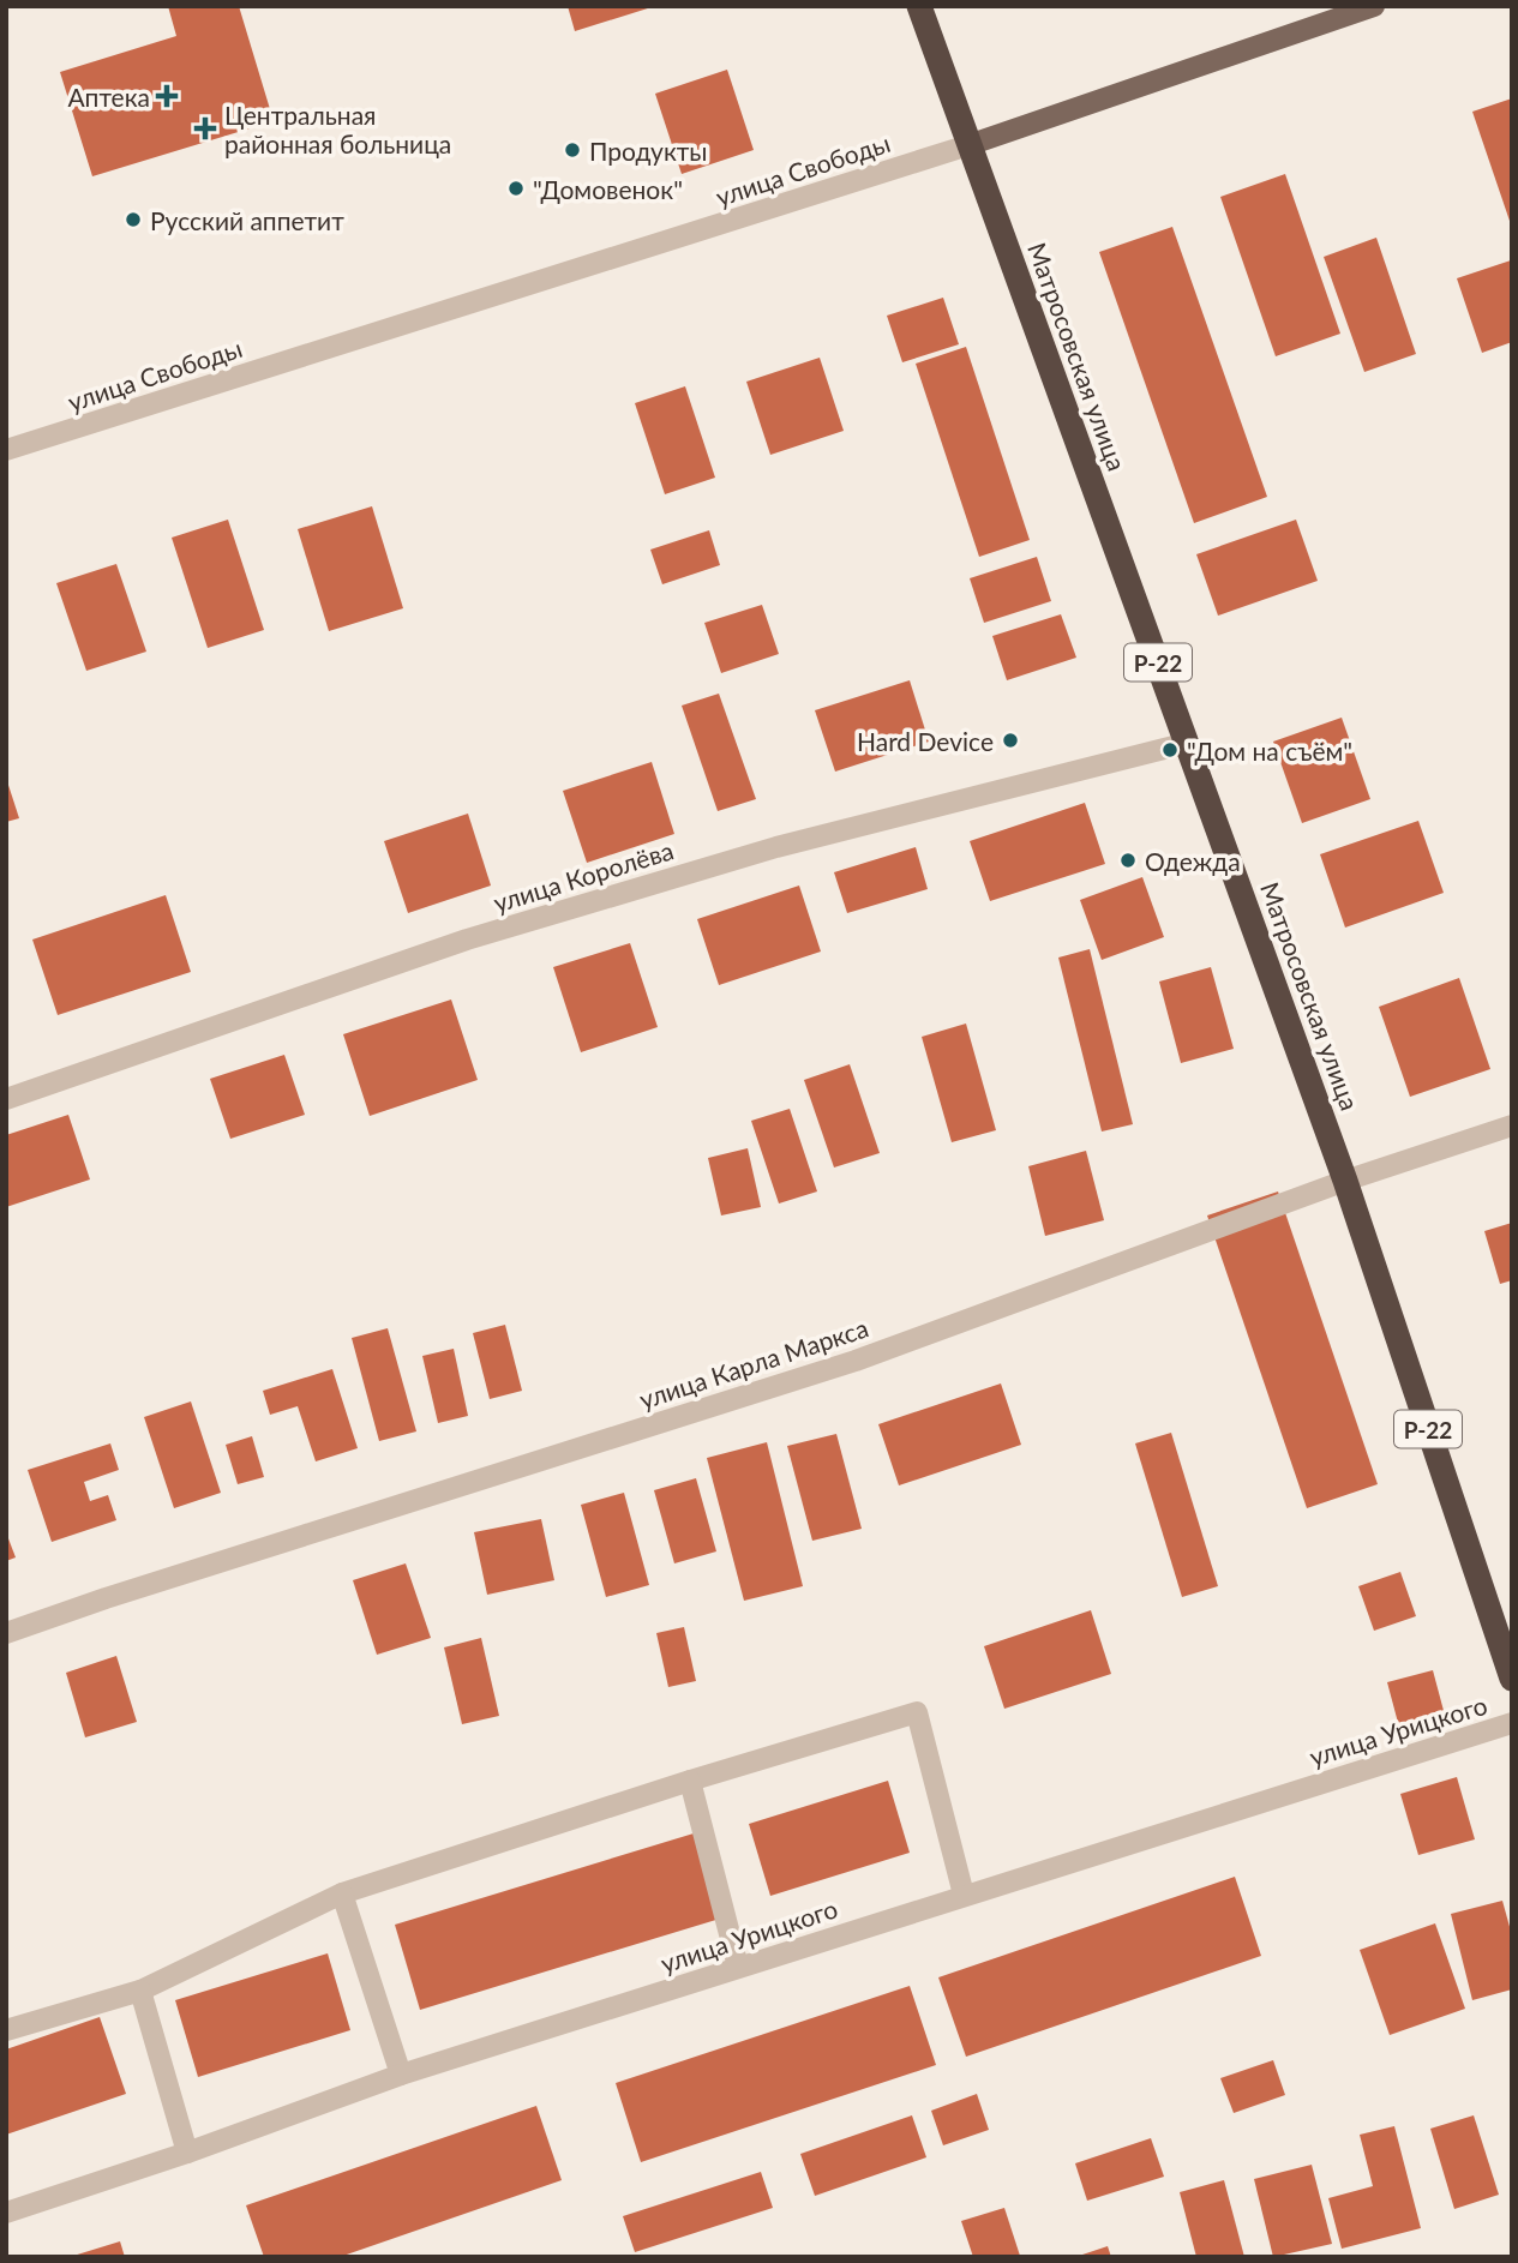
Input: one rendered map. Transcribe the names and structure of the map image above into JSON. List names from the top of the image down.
{
  "streets": {
    "highway": ["Матросовская улица", "Р-22"],
    "main road": ["улица Свободы"],
    "street": ["улица Королёва", "улица Карла Маркса", "улица Урицкого"]
  },
  "crossings": [
    ["улица Свободы", "Матросовская улица"],
    ["Матросовская улица", "улица Королёва"],
    ["Матросовская улица", "улица Карла Маркса"]
  ],
  "places": {
    "health": ["Аптека", "Центральная районная больница"],
    "other": [
      "Продукты",
      "\"Домовенок\"",
      "Русский аппетит",
      "Hard Device",
      "\"Дом на съём\"",
      "Одежда"
    ]
  }
}
